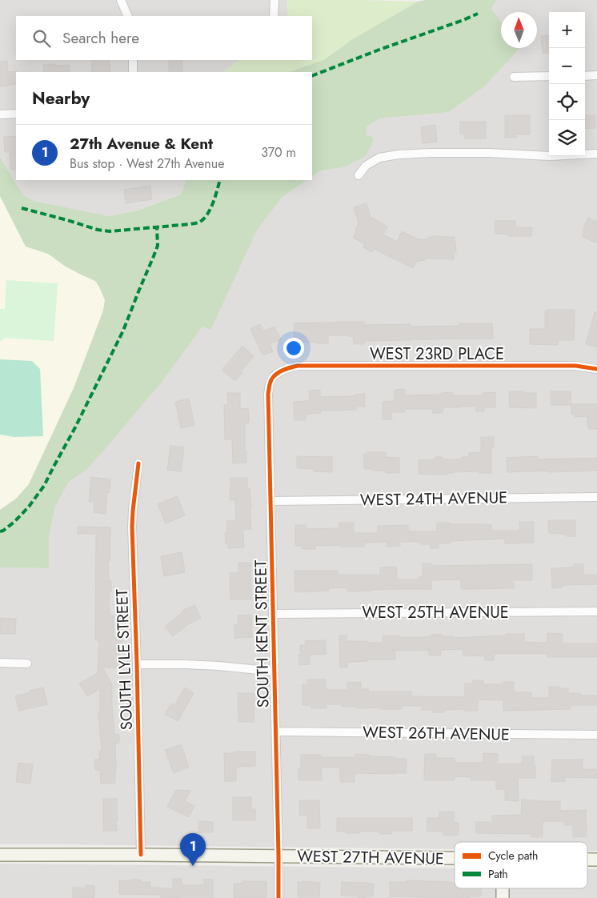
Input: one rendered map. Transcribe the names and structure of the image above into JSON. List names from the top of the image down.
{
  "streets": {
    "main road": ["WEST 27TH AVENUE"],
    "street": [
      "WEST 23RD PLACE",
      "WEST 24TH AVENUE",
      "WEST 25TH AVENUE",
      "SOUTH KENT STREET",
      "SOUTH LYLE STREET",
      "WEST 26TH AVENUE"
    ]
  },
  "crossings": [
    ["WEST 23RD PLACE", "SOUTH KENT STREET"],
    ["WEST 24TH AVENUE", "SOUTH KENT STREET"],
    ["WEST 25TH AVENUE", "SOUTH KENT STREET"],
    ["SOUTH KENT STREET", "WEST 26TH AVENUE"],
    ["SOUTH KENT STREET", "WEST 27TH AVENUE"],
    ["SOUTH LYLE STREET", "WEST 27TH AVENUE"]
  ],
  "legend": ["Cycle path", "Path"],
  "north": "top",
  "page": {
    "map_buttons": ["+", "−"],
    "search": "Search here",
    "heading": "Nearby",
    "list": [
      {
        "mark": "1",
        "name": "27th Avenue & Kent",
        "note": "Bus stop · West 27th Avenue",
        "value": "370 m"
      }
    ],
    "pins": "1"
  }
}
